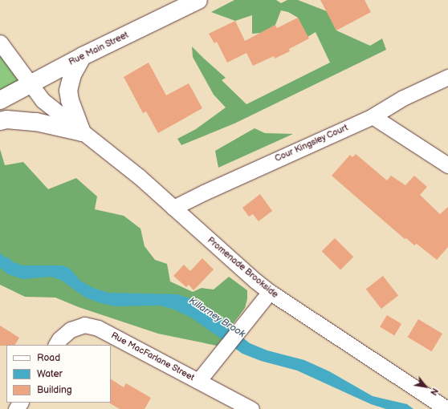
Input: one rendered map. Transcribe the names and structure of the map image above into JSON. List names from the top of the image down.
{
  "streets": {
    "main road": ["Rue Main Street"],
    "street": ["Cour Kingsley Court", "Promenade Brookside", "Rue MacFarlane Street"]
  },
  "crossings": [
    ["Rue Main Street", "Promenade Brookside"],
    ["Cour Kingsley Court", "Promenade Brookside"]
  ],
  "water": ["Killarney Brook"],
  "legend": ["Road", "Water", "Building"],
  "north": "bottom right"
}
